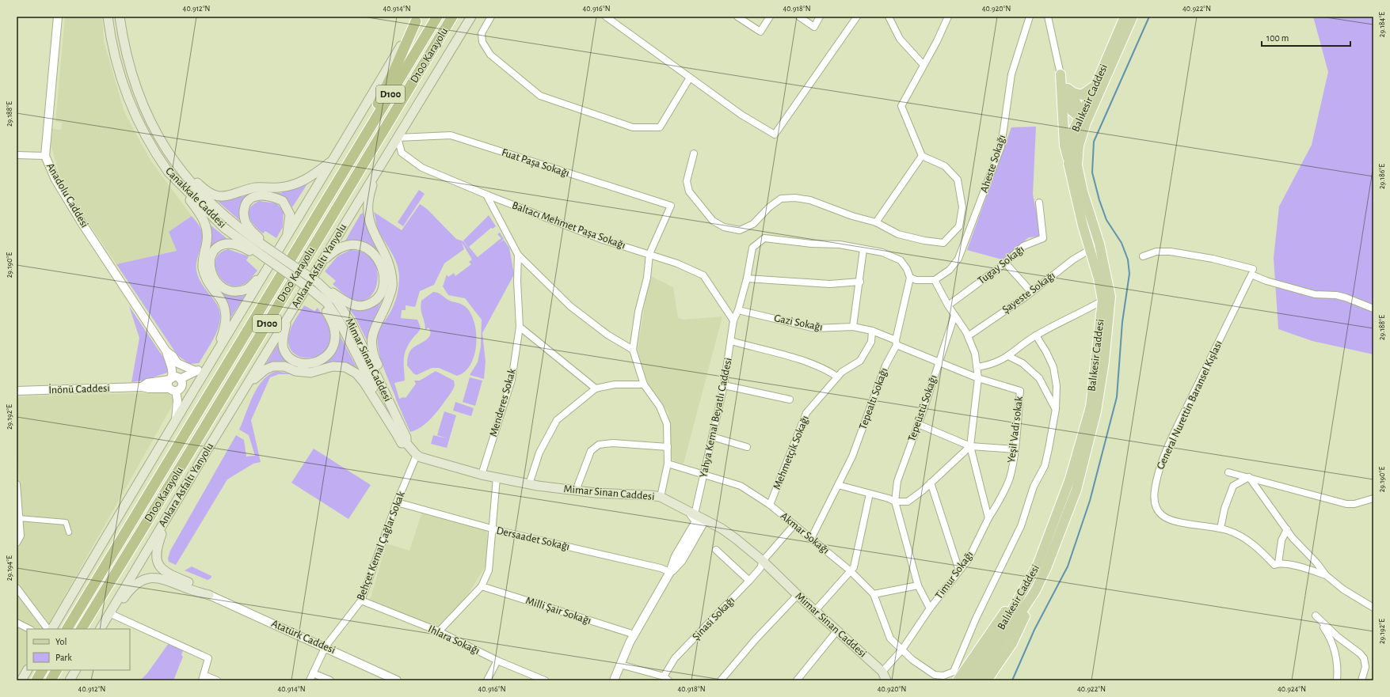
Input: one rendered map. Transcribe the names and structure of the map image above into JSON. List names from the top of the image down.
{
  "streets": {
    "highway": ["D100 Karayolu", "D100"],
    "main road": [
      "Balıkesir Caddesi",
      "Canakkale Caddesi",
      "Ankara Asfaltı Yanyolu",
      "Mimar Sinan Caddesi"
    ],
    "street": [
      "Fuat Paşa Sokağı",
      "Aheste Sokağı",
      "Anadolu Caddesi",
      "Baltacı Mehmet Paşa Sokağı",
      "Tugay Sokağı",
      "Şayeste Sokağı",
      "Gazi Sokağı",
      "İnönü Caddesi",
      "Tepealtı Sokağı",
      "Menderes Sokak",
      "General Nurettin Baransel Kışlası",
      "Tepeüstü Sokağı",
      "Yahya Kemal Beyatlı Caddesi",
      "Yeşil Vadi sokak",
      "Mehmetçik Sokağı",
      "Akmar Sokağı",
      "Dersaadet Sokağı",
      "Behçet Kemal Çağlar Sokak",
      "Timur Sokağı",
      "Milli Şair Sokağı",
      "Şinasi Sokağı",
      "Atatürk Caddesi",
      "Ihlara Sokağı"
    ]
  },
  "crossings": [
    ["Balıkesir Caddesi", "Şayeste Sokağı"],
    ["Fuat Paşa Sokağı", "Baltacı Mehmet Paşa Sokağı"],
    ["Fuat Paşa Sokağı", "Ankara Asfaltı Yanyolu"],
    ["Anadolu Caddesi", "İnönü Caddesi"],
    ["Baltacı Mehmet Paşa Sokağı", "Ankara Asfaltı Yanyolu"],
    ["Baltacı Mehmet Paşa Sokağı", "Yahya Kemal Beyatlı Caddesi"],
    ["Gazi Sokağı", "Tepealtı Sokağı"],
    ["Gazi Sokağı", "Yahya Kemal Beyatlı Caddesi"],
    ["Gazi Sokağı", "Yeşil Vadi sokak"],
    ["Gazi Sokağı", "Mehmetçik Sokağı"],
    ["Mimar Sinan Caddesi", "Menderes Sokak"],
    ["Mimar Sinan Caddesi", "Yahya Kemal Beyatlı Caddesi"],
    ["Mimar Sinan Caddesi", "Behçet Kemal Çağlar Sokak"],
    ["Mimar Sinan Caddesi", "Timur Sokağı"],
    ["Mimar Sinan Caddesi", "Şinasi Sokağı"],
    ["Tepealtı Sokağı", "Yahya Kemal Beyatlı Caddesi"],
    ["Tepealtı Sokağı", "Yeşil Vadi sokak"],
    ["Tepealtı Sokağı", "Akmar Sokağı"],
    ["Tepeüstü Sokağı", "Yeşil Vadi sokak"],
    ["Yahya Kemal Beyatlı Caddesi", "Akmar Sokağı"],
    ["Yeşil Vadi sokak", "Timur Sokağı"],
    ["Mehmetçik Sokağı", "Akmar Sokağı"],
    ["Akmar Sokağı", "Timur Sokağı"],
    ["Akmar Sokağı", "Şinasi Sokağı"],
    ["Dersaadet Sokağı", "Behçet Kemal Çağlar Sokak"],
    ["Behçet Kemal Çağlar Sokak", "Atatürk Caddesi"],
    ["Behçet Kemal Çağlar Sokak", "Ihlara Sokağı"]
  ],
  "legend": ["Yol", "Park"],
  "scale_bar": "100 m",
  "coordinates": [
    "40.912°N",
    "40.914°N",
    "40.916°N",
    "40.918°N",
    "40.920°N",
    "40.922°N",
    "29.184°E",
    "29.188°E",
    "29.186°E",
    "29.190°E",
    "29.192°E",
    "29.194°E",
    "40.924°N"
  ]
}
